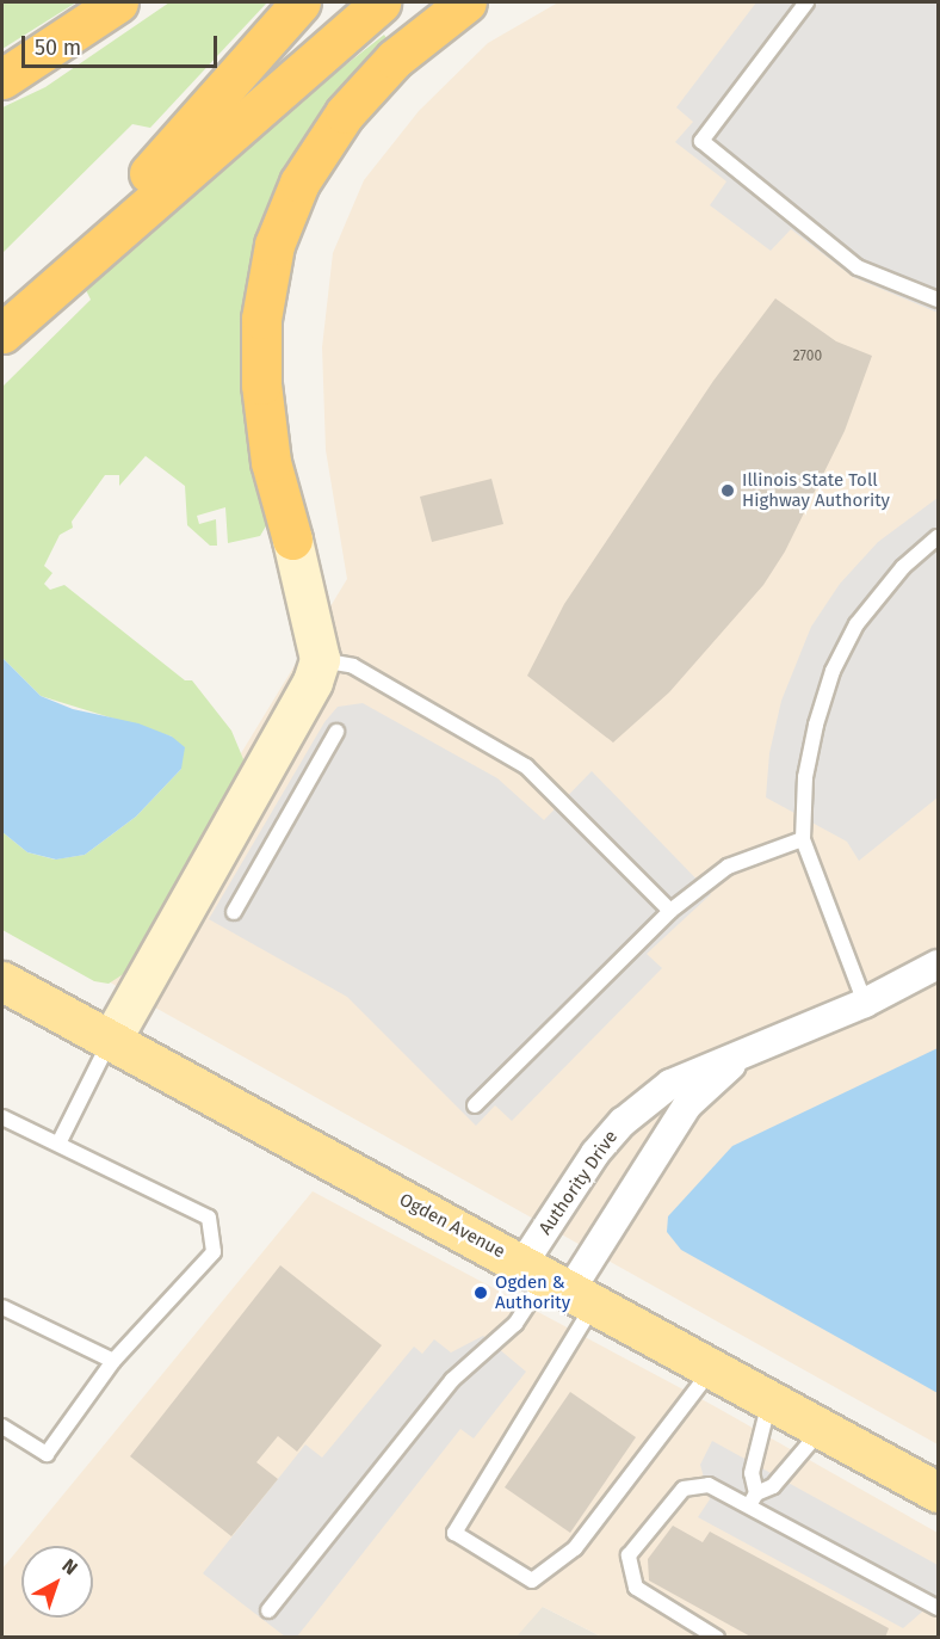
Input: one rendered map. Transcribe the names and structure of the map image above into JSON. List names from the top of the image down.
{
  "streets": {
    "main road": ["Ogden Avenue"],
    "street": ["Authority Drive"]
  },
  "crossings": [
    ["Authority Drive", "Ogden Avenue"]
  ],
  "places": ["Illinois State Toll Highway Authority", "Ogden & Authority"],
  "house_numbers": ["2700"],
  "scale_bar": "50 m",
  "north": "top right"
}
